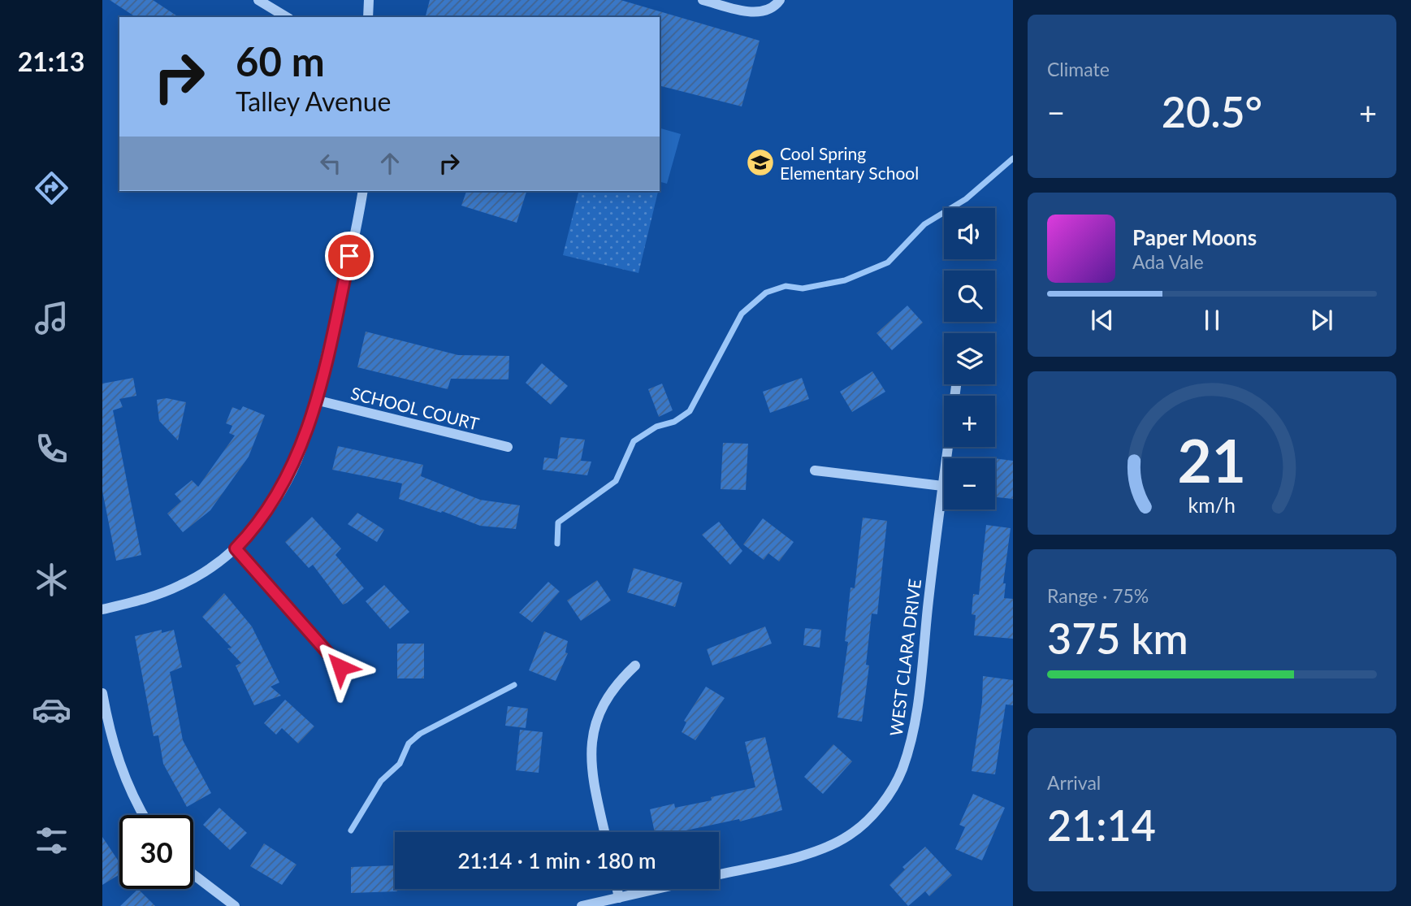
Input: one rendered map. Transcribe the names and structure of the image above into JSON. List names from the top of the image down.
{
  "streets": {
    "street": ["SCHOOL COURT", "WEST CLARA DRIVE"]
  },
  "places": {
    "school or university": ["Cool Spring Elementary School"]
  },
  "page": {
    "tabs": "21:13",
    "tile": [
      "Climate",
      ["Range · 75%", "375 km"],
      ["Arrival", "21:14"]
    ],
    "turn": ["60 m", "Talley Avenue"],
    "heat": ["−", "20.5°", "+"],
    "map_buttons": ["+", "−"],
    "song": ["Paper Moons", "Ada Vale"],
    "limit": "30",
    "trip": "21:14 · 1 min · 180 m",
    "gauge": ["21", "km/h"]
  }
}
